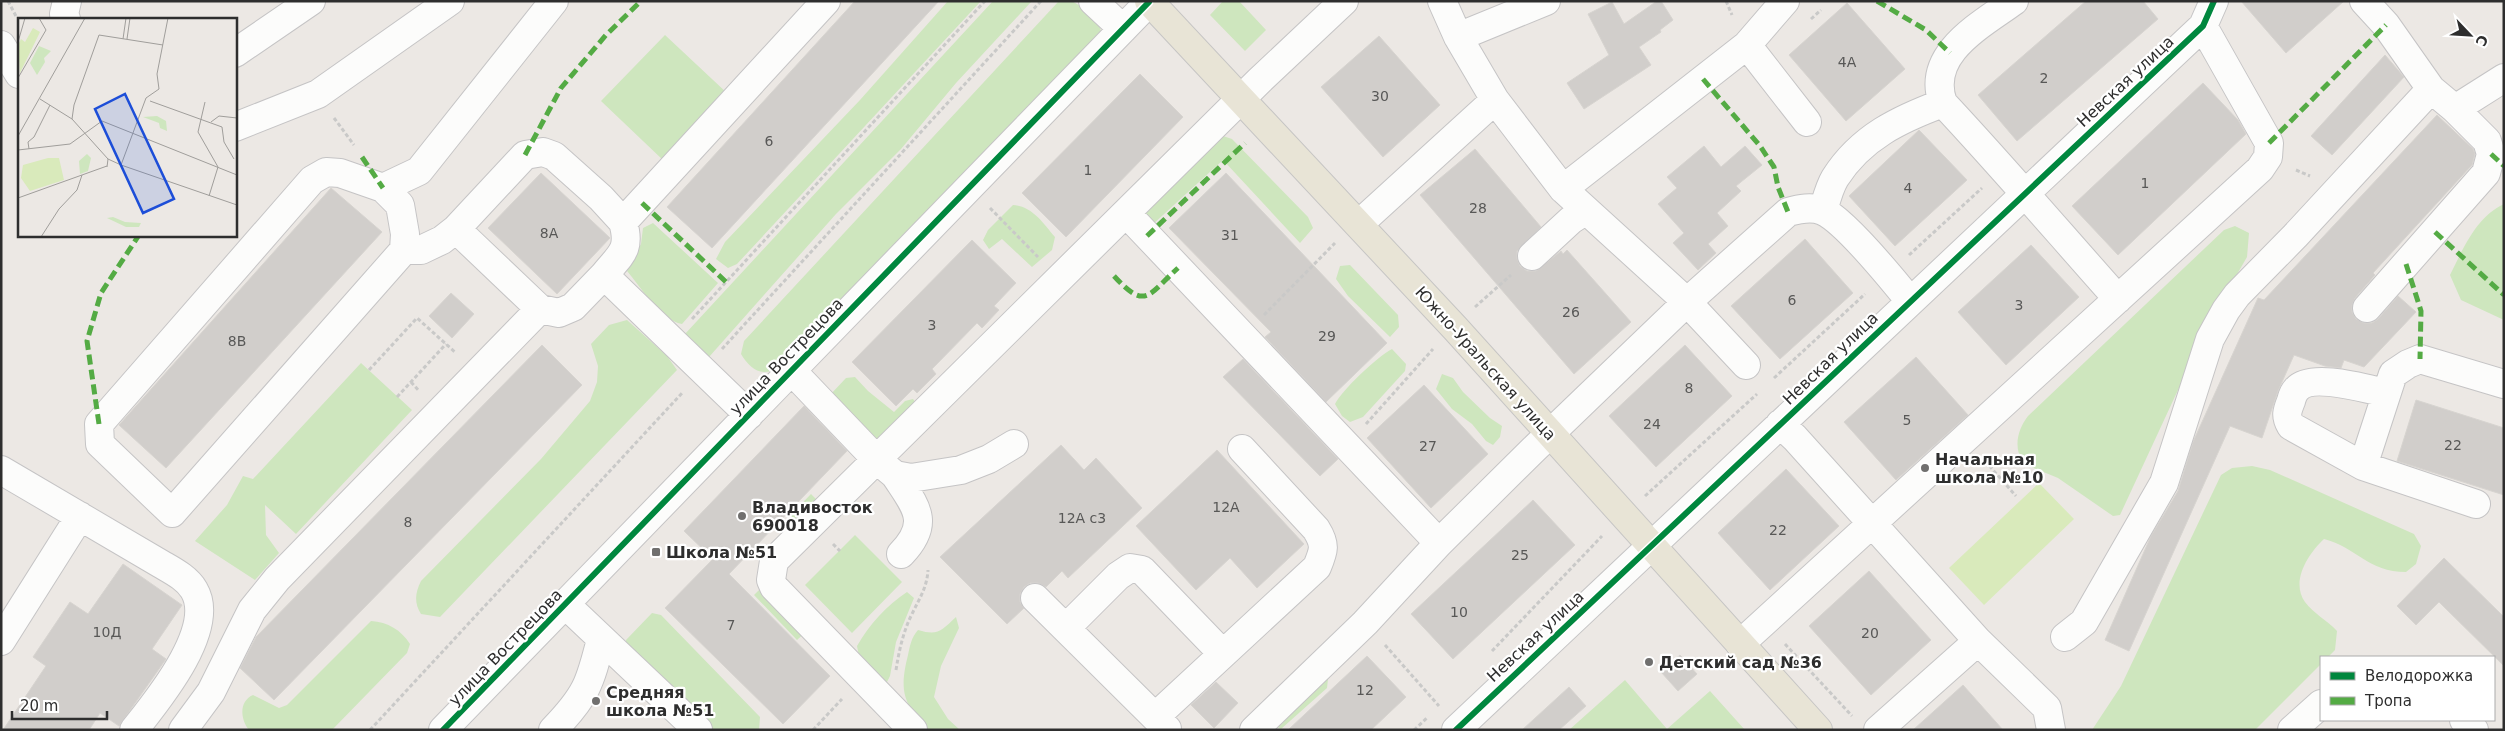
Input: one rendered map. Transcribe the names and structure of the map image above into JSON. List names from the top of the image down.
{
  "streets": {
    "main road": ["Южно-Уральская улица"],
    "street": ["Невская улица", "улица Вострецова"]
  },
  "crossings": [
    ["Невская улица", "Южно-Уральская улица"],
    ["улица Вострецова", "Южно-Уральская улица"]
  ],
  "places": {
    "other": [
      "Начальная школа №10",
      "Владивосток 690018",
      "Детский сад №36",
      "Средняя школа №51"
    ],
    "transit": ["Школа №51"]
  },
  "house_numbers": [
    "4А",
    "2",
    "30",
    "6",
    "1",
    "1",
    "4",
    "28",
    "8А",
    "31",
    "6",
    "3",
    "26",
    "3",
    "29",
    "8В",
    "8",
    "5",
    "24",
    "22",
    "27",
    "12А",
    "12А с3",
    "8",
    "22",
    "25",
    "10",
    "7",
    "10Д",
    "20",
    "12"
  ],
  "legend": ["Велодорожка", "Тропа"],
  "scale_bar": "20 m",
  "north": "bottom right"
}
